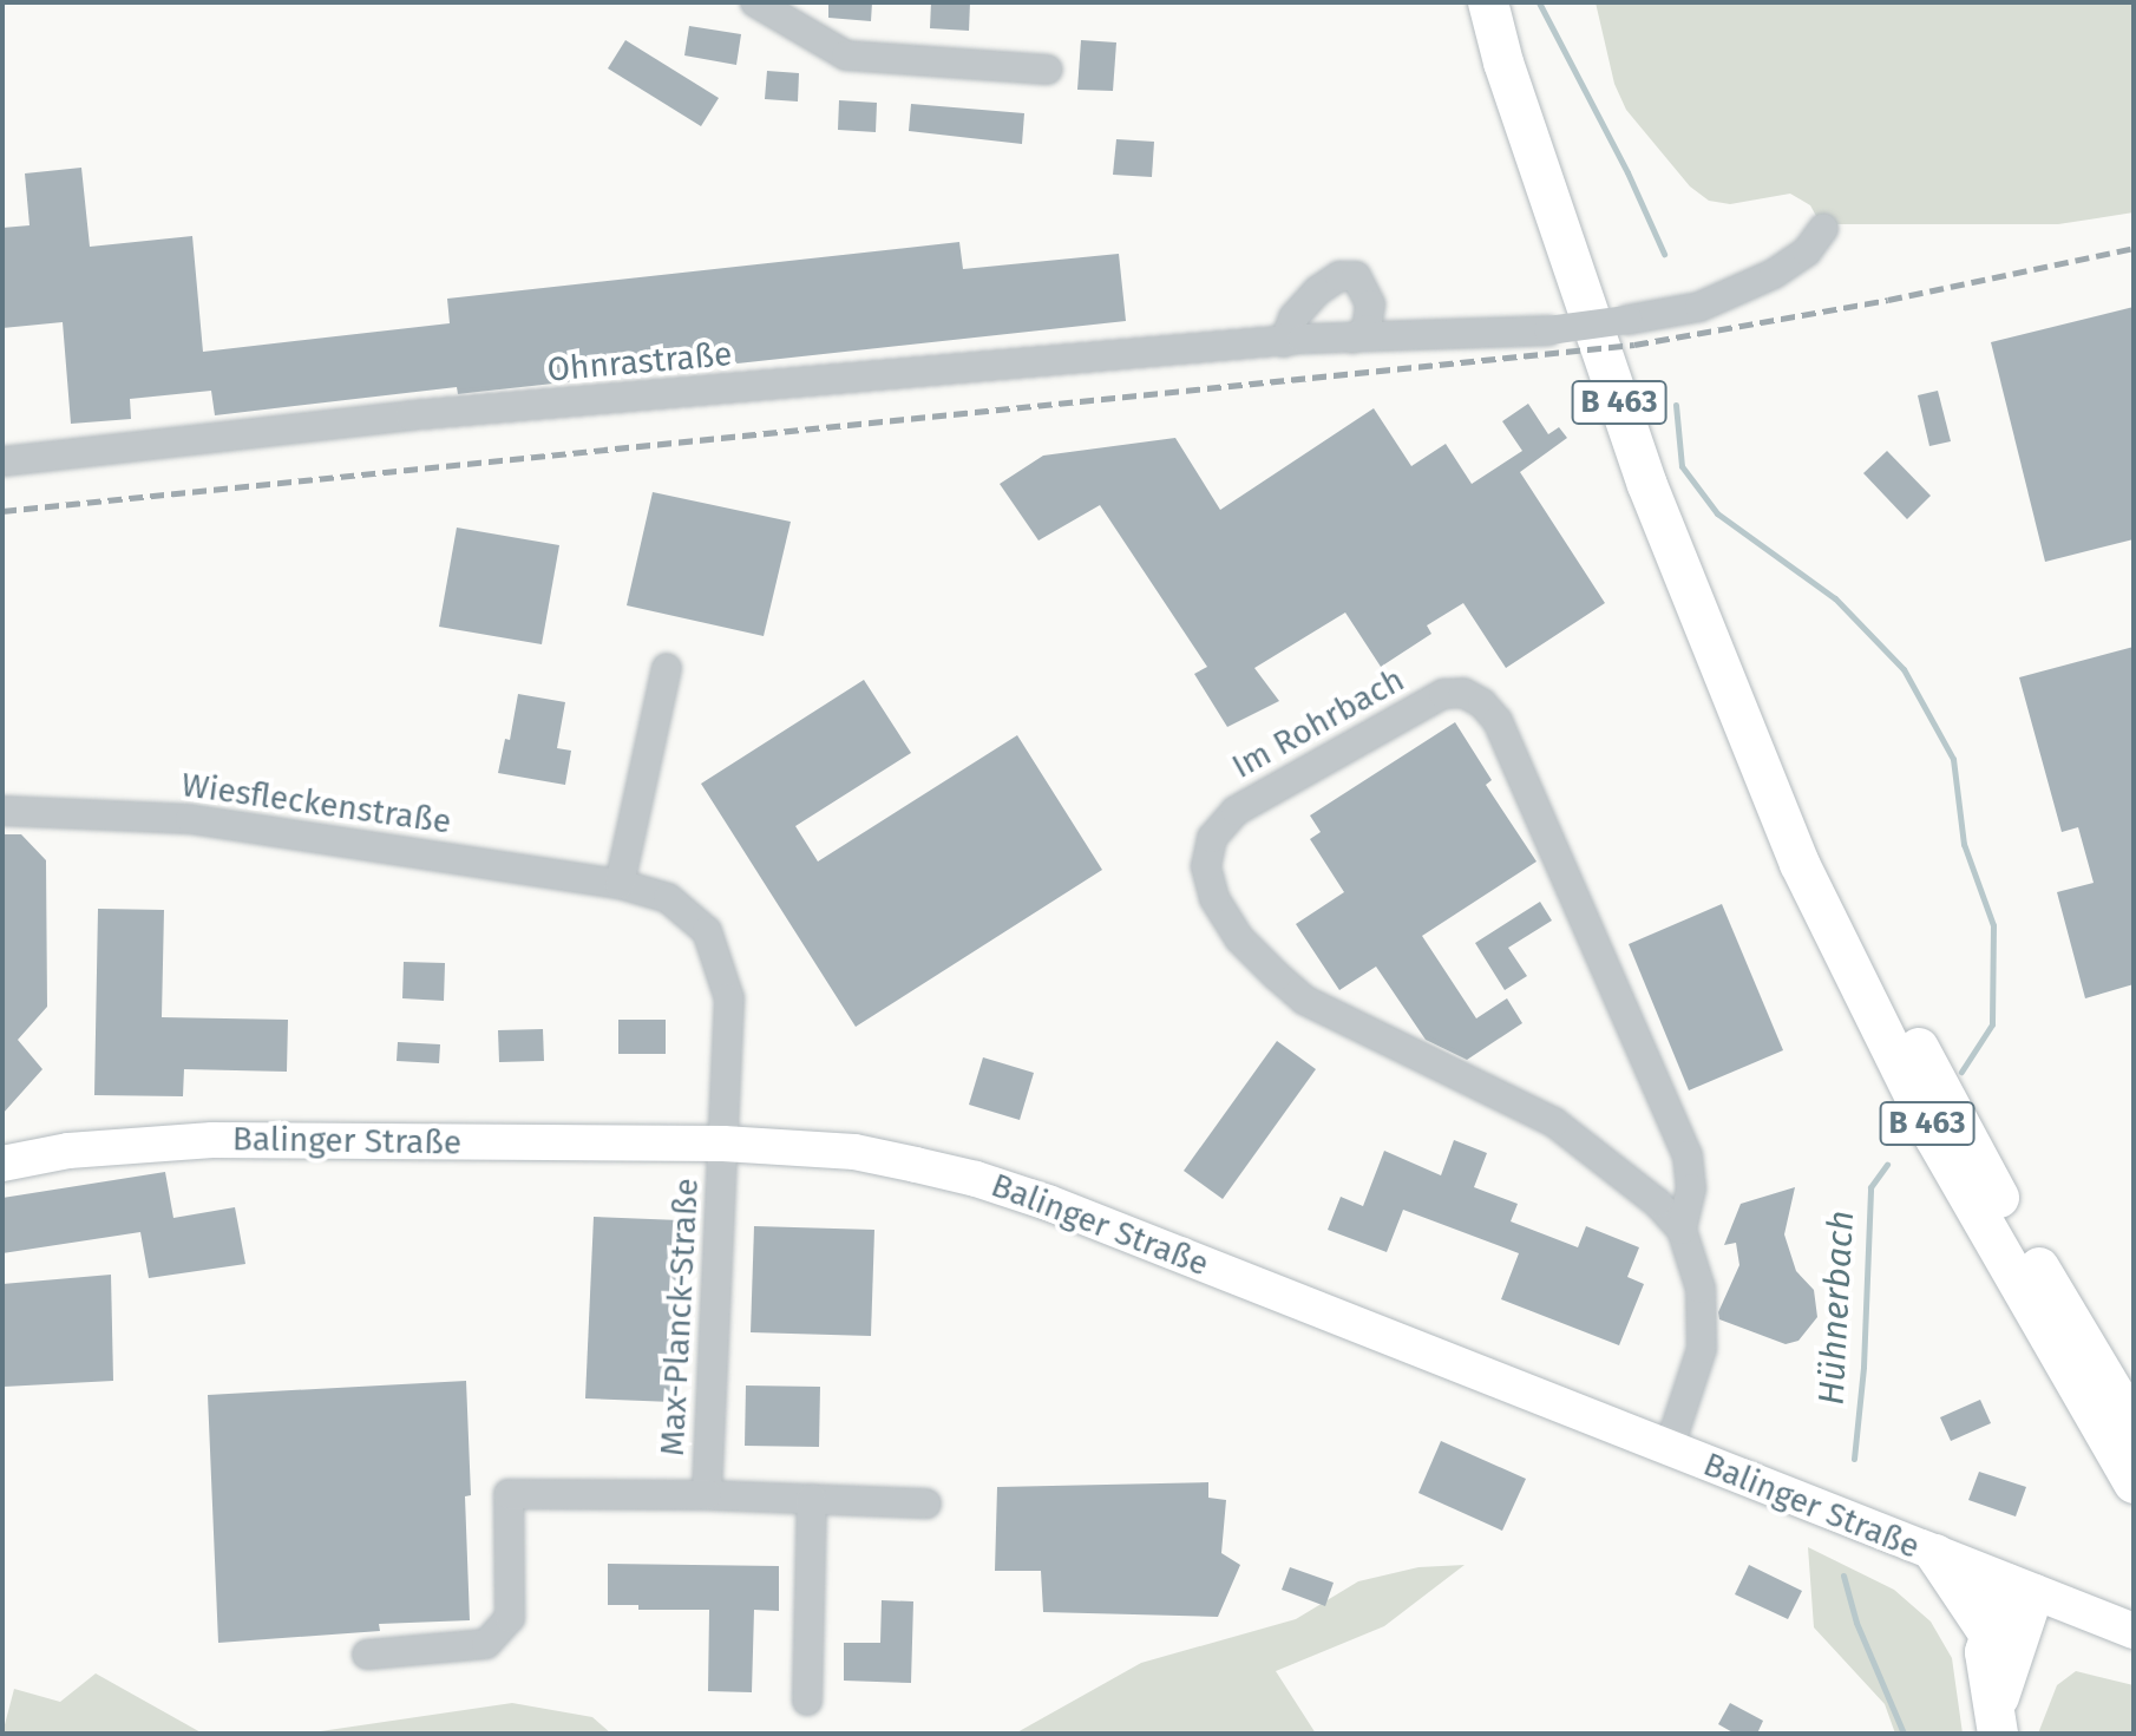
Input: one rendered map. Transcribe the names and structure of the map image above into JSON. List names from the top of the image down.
{
  "streets": {
    "highway": ["B 463"],
    "main road": ["Balinger Straße"],
    "street": [
      "Ohnrastraße",
      "Im Rohrbach",
      "Wiesfleckenstraße",
      "Max-Planck-Straße"
    ]
  },
  "crossings": [
    ["Im Rohrbach", "Balinger Straße"],
    ["Wiesfleckenstraße", "Balinger Straße"],
    ["Wiesfleckenstraße", "Max-Planck-Straße"],
    ["Balinger Straße", "Max-Planck-Straße"]
  ],
  "water": ["Hühnerbach"]
}
